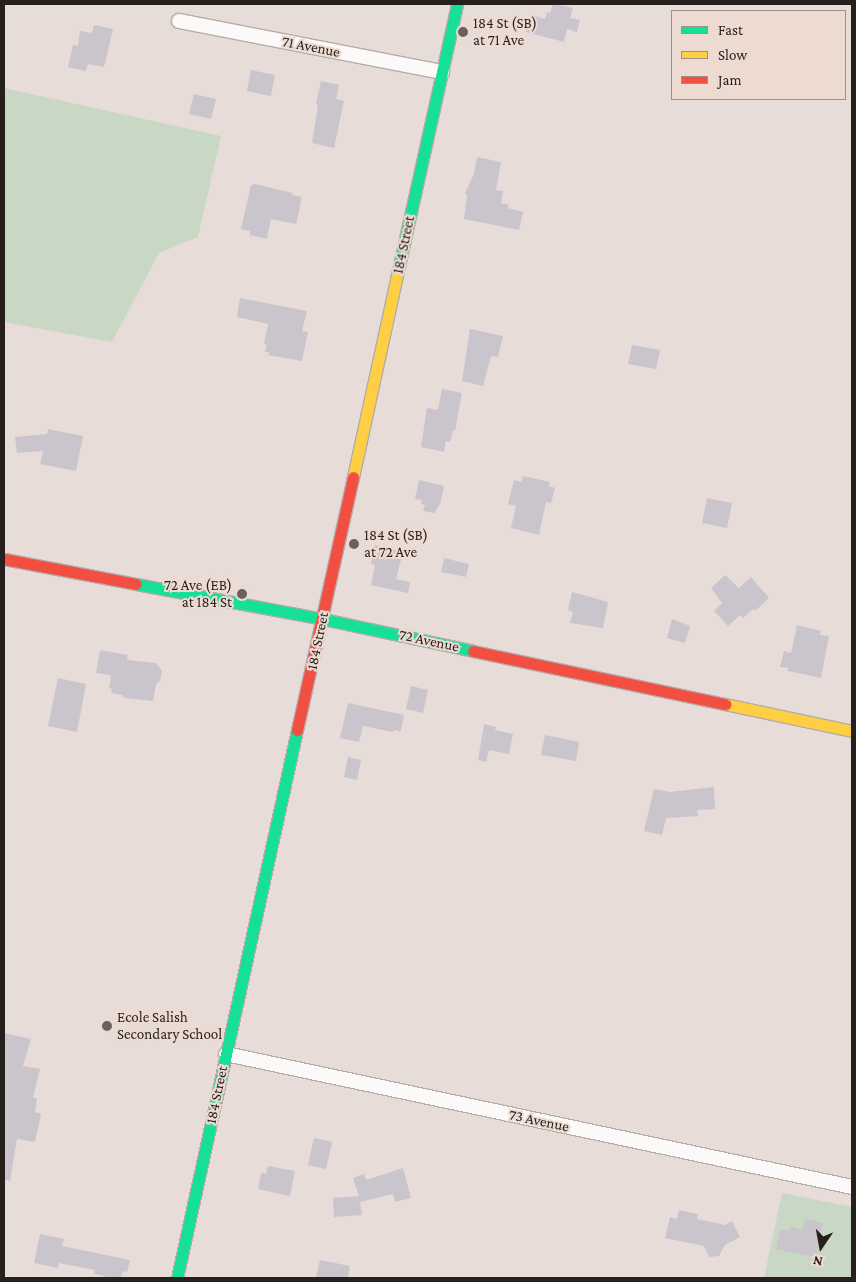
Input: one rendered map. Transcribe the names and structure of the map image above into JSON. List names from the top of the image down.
{
  "streets": {
    "main road": ["184 Street", "72 Avenue"],
    "street": ["71 Avenue", "73 Avenue"]
  },
  "crossings": [
    ["71 Avenue", "184 Street"],
    ["184 Street", "72 Avenue"],
    ["184 Street", "73 Avenue"]
  ],
  "places": [
    "184 St (SB) at 71 Ave",
    "184 St (SB) at 72 Ave",
    "72 Ave (EB) at 184 St",
    "Ecole Salish Secondary School"
  ],
  "legend": ["Fast", "Slow", "Jam"],
  "north": "bottom"
}
